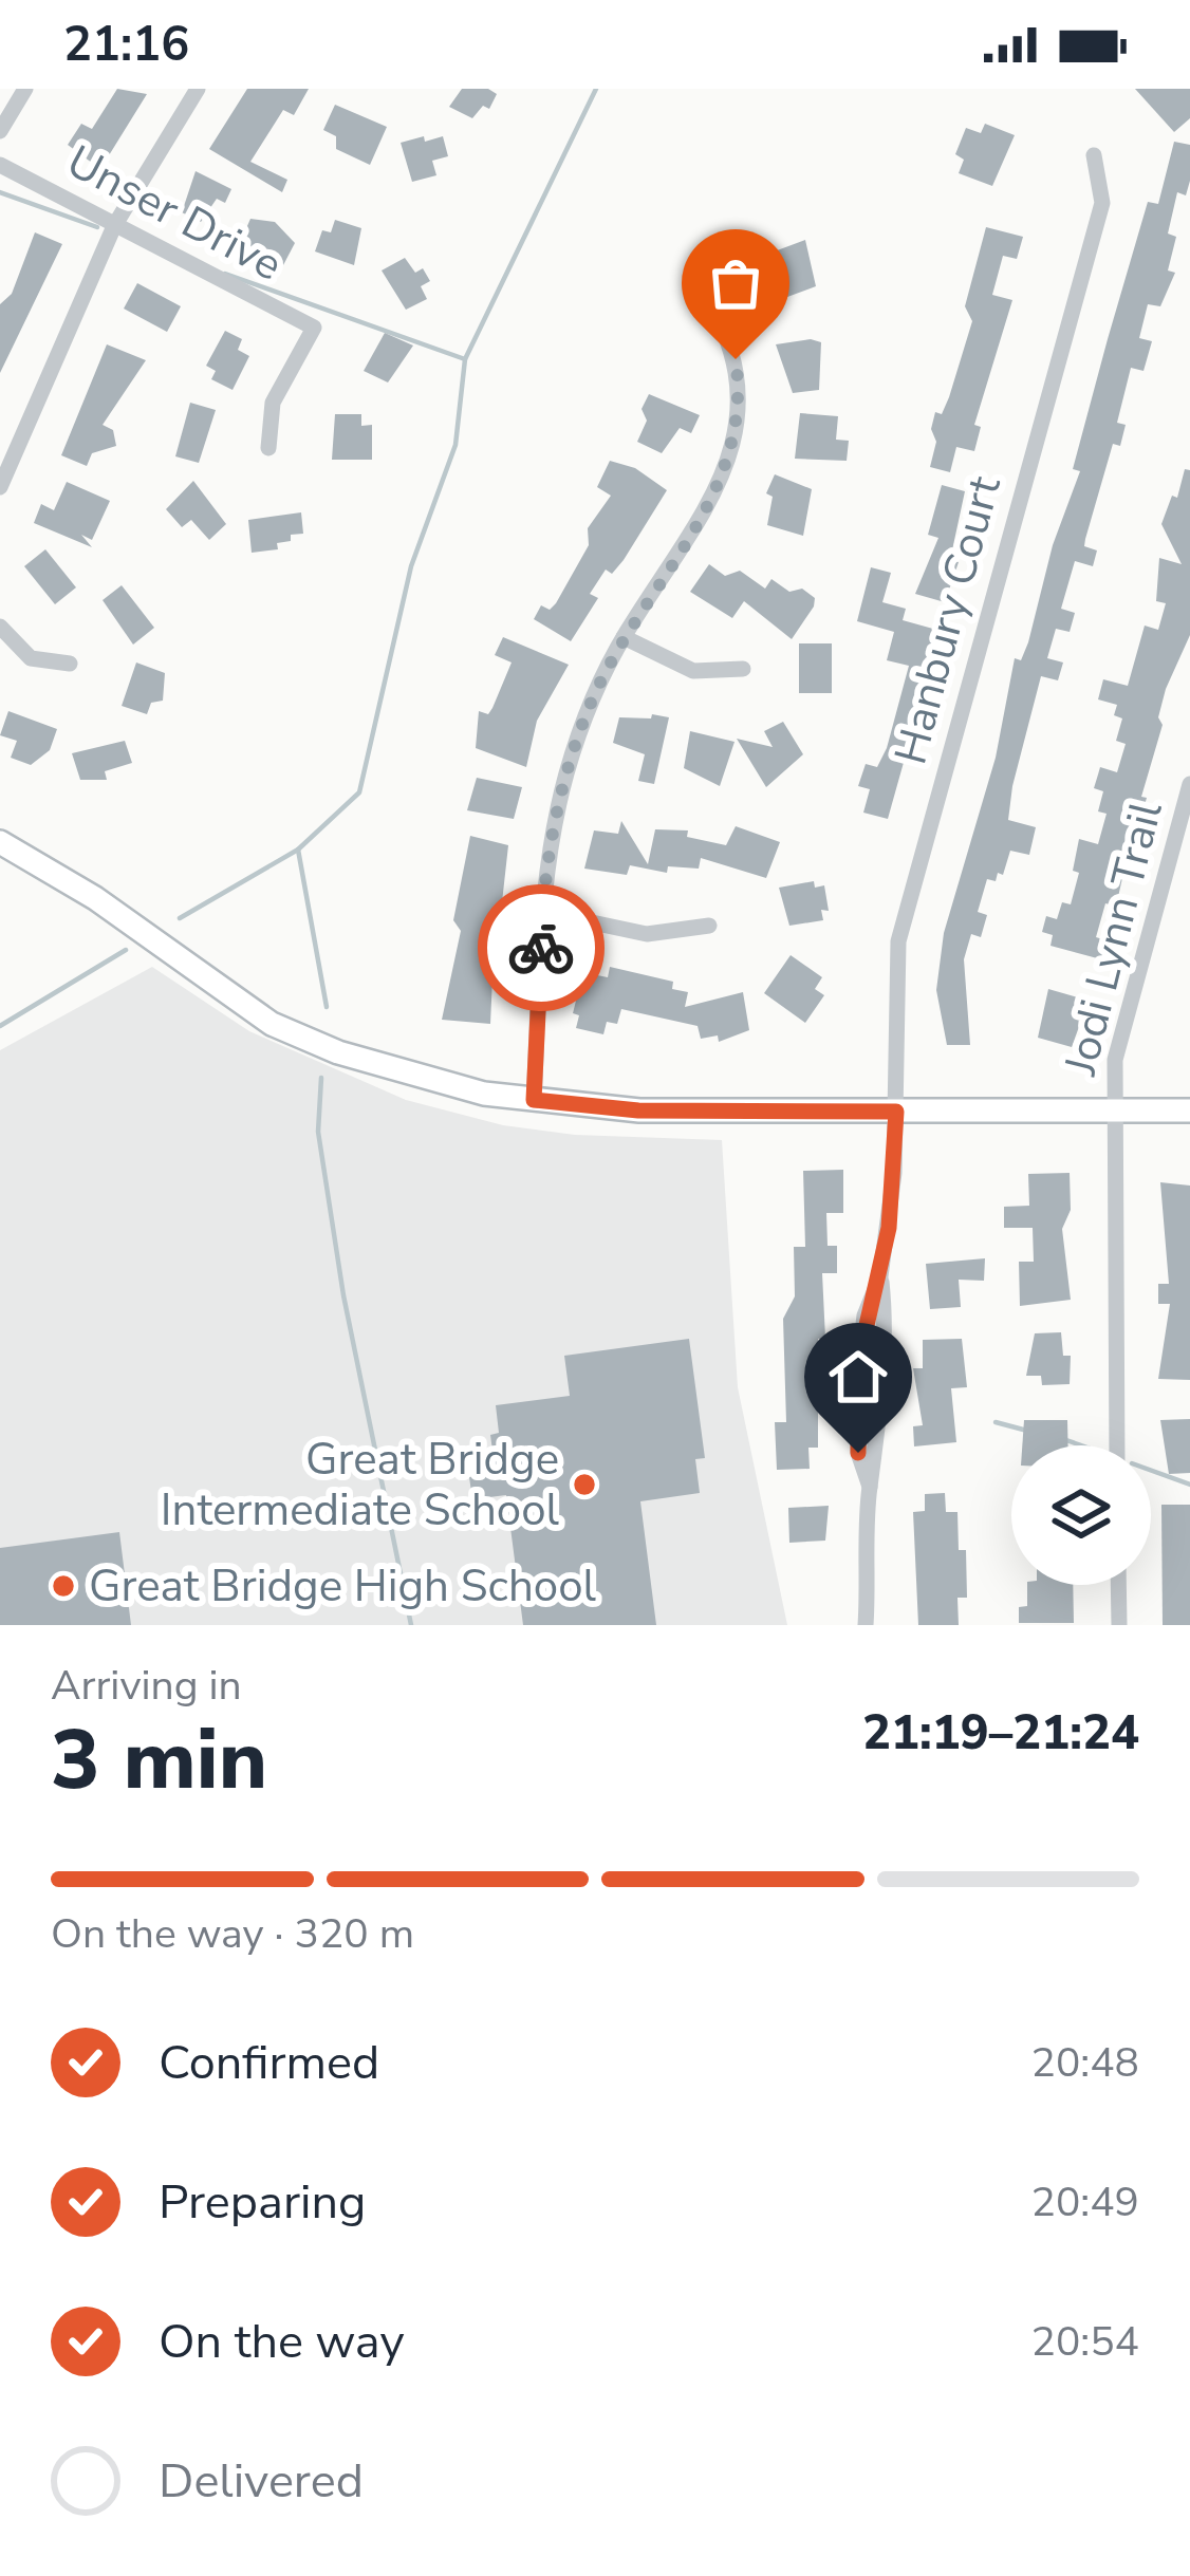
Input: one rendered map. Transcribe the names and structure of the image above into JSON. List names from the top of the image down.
{
  "streets": {
    "street": ["Unser Drive", "Hanbury Court", "Jodi Lynn Trail"]
  },
  "places": ["Great Bridge Intermediate School", "Great Bridge High School"],
  "page": {
    "status": "21:16",
    "heading": ["3 min", "Arriving in", "21:19–21:24"],
    "bar": "On the way · 320 m",
    "list": [
      ["Confirmed", "20:48"],
      ["Preparing", "20:49"],
      ["On the way", "20:54"],
      "Delivered"
    ]
  }
}
